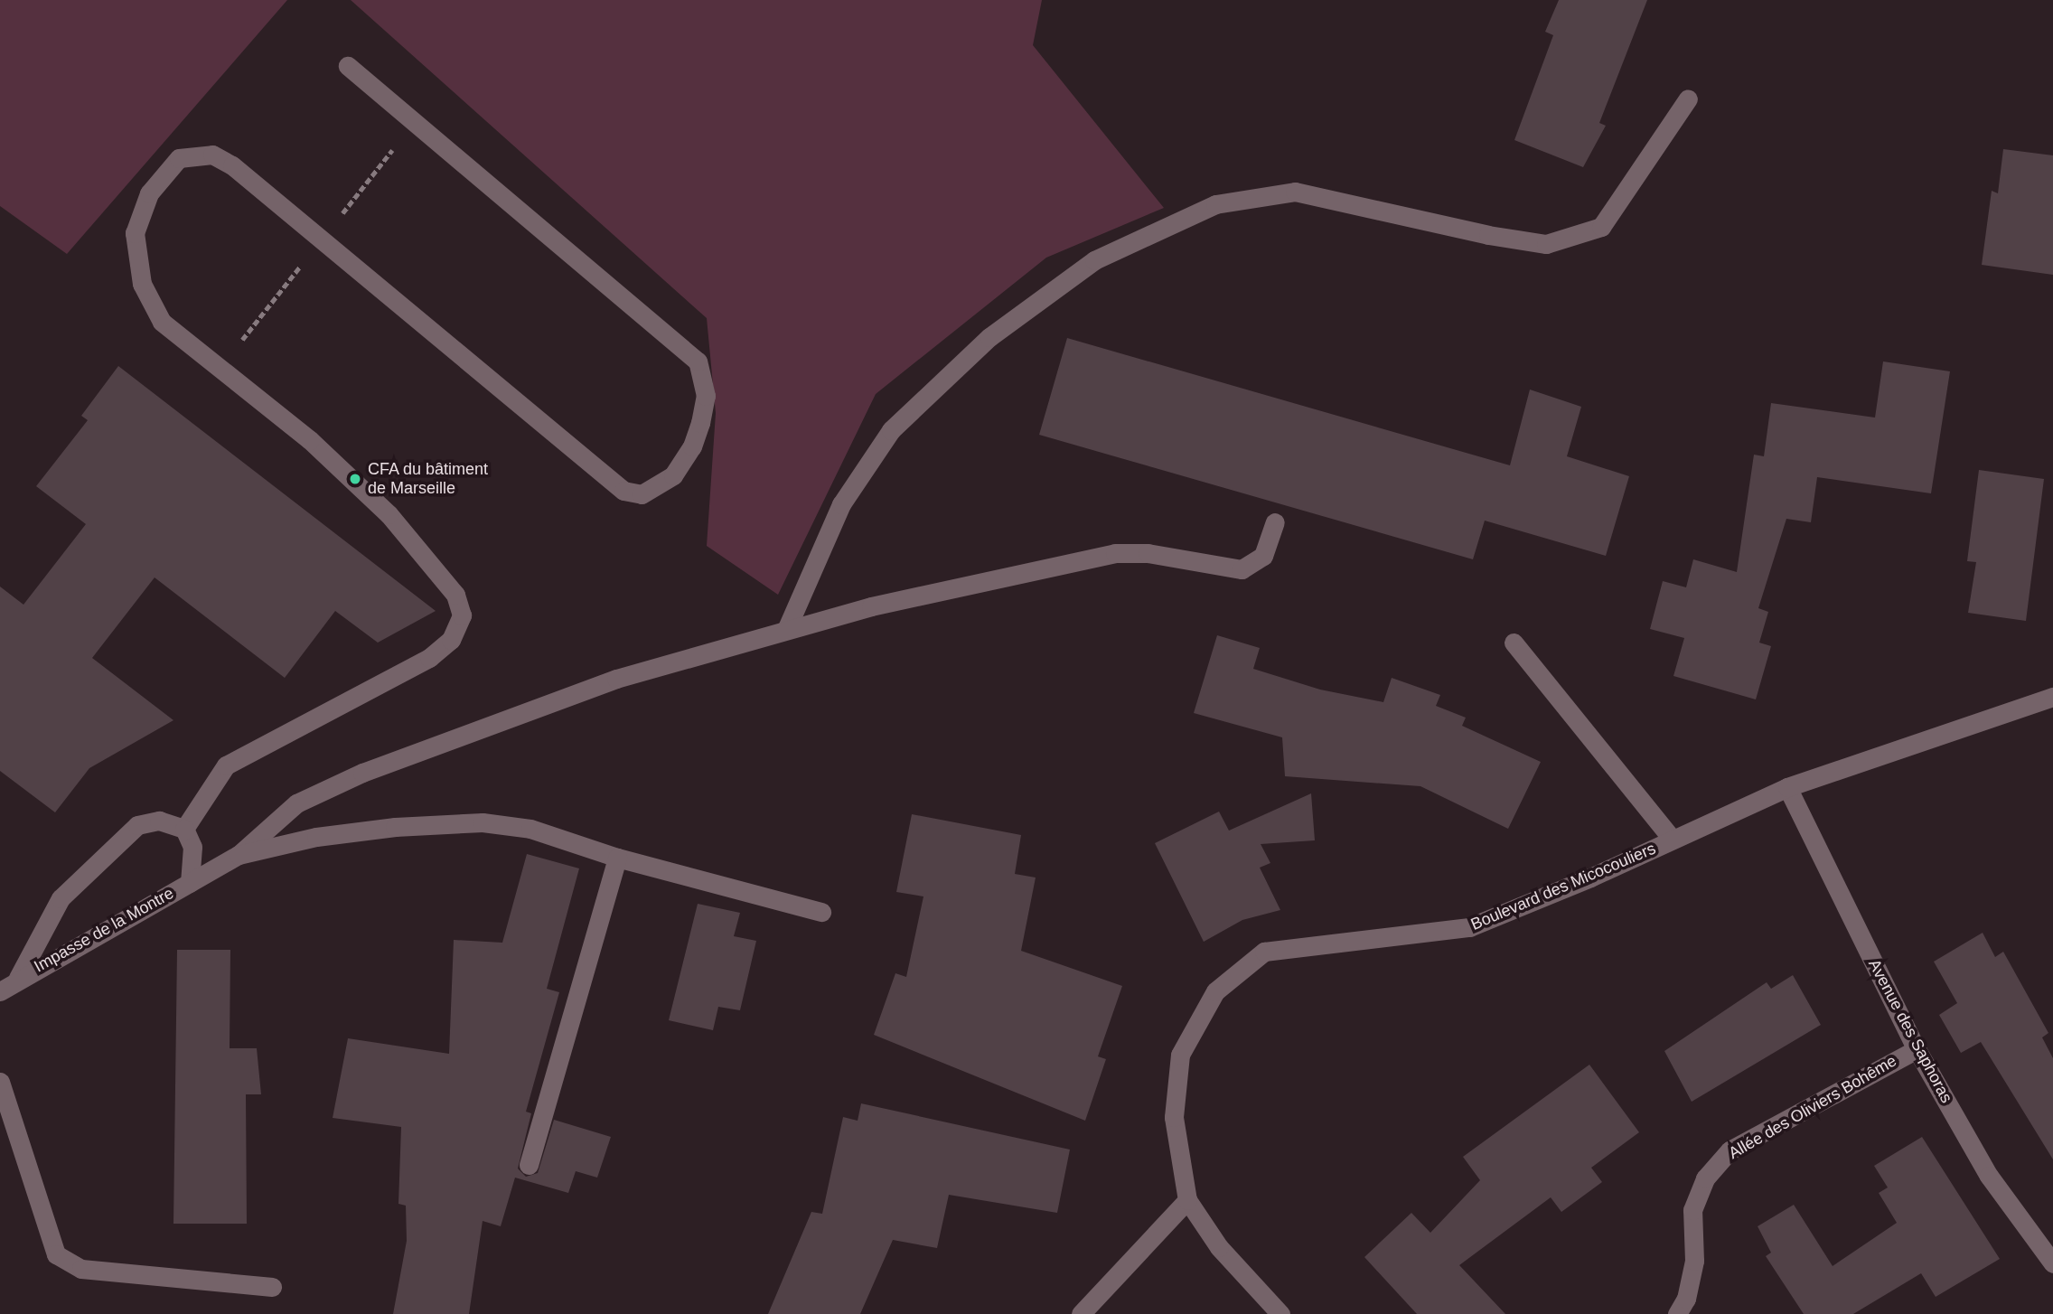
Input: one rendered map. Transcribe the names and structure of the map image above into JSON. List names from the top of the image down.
{
  "streets": {
    "street": [
      "Boulevard des Micocouliers",
      "Impasse de la Montre",
      "Avenue des Saphoras",
      "Allée des Oliviers Bohême"
    ]
  },
  "crossings": [
    ["Boulevard des Micocouliers", "Avenue des Saphoras"],
    ["Avenue des Saphoras", "Allée des Oliviers Bohême"]
  ],
  "places": ["CFA du bâtiment de Marseille"]
}
